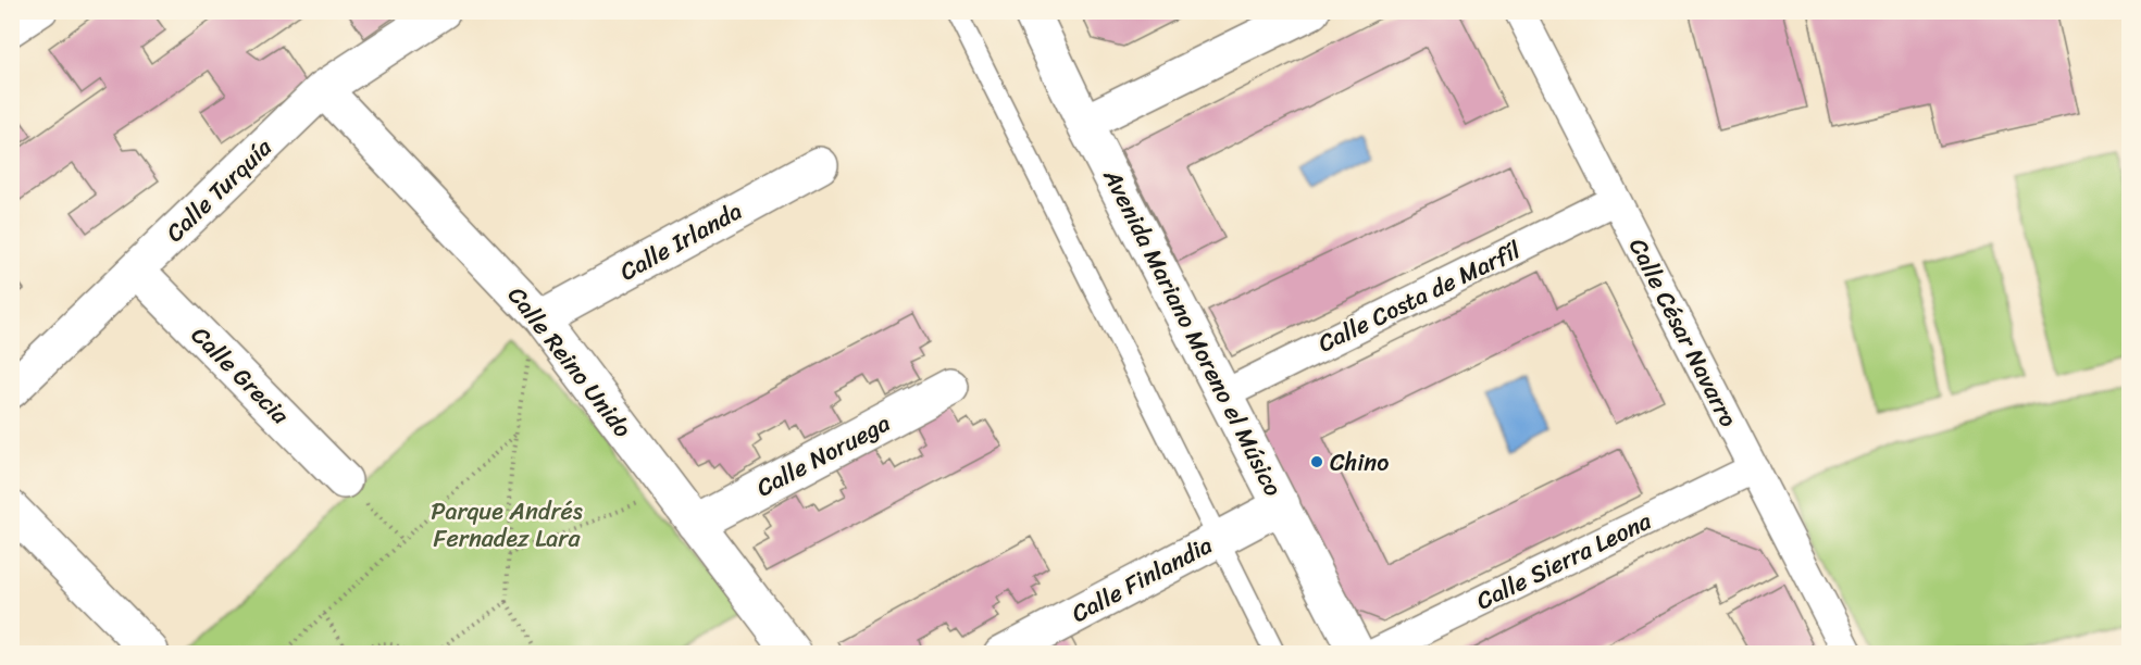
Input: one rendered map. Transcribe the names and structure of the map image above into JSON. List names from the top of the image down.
{
  "streets": {
    "street": [
      "Calle Turquía",
      "Calle Irlanda",
      "Calle Costa de Marfíl",
      "Avenida Mariano Moreno el Músico",
      "Calle César Navarro",
      "Calle Reino Unido",
      "Calle Grecia",
      "Calle Noruega",
      "Calle Sierra Leona",
      "Calle Finlandia"
    ]
  },
  "crossings": [
    ["Calle Turquía", "Calle Reino Unido"],
    ["Calle Turquía", "Calle Grecia"],
    ["Calle Irlanda", "Calle Reino Unido"],
    ["Calle Costa de Marfíl", "Avenida Mariano Moreno el Músico"],
    ["Calle Costa de Marfíl", "Calle César Navarro"],
    ["Avenida Mariano Moreno el Músico", "Calle Finlandia"],
    ["Calle César Navarro", "Calle Sierra Leona"],
    ["Calle Reino Unido", "Calle Noruega"]
  ],
  "parks": ["Parque Andrés Fernadez Lara"],
  "places": ["Chino"]
}
